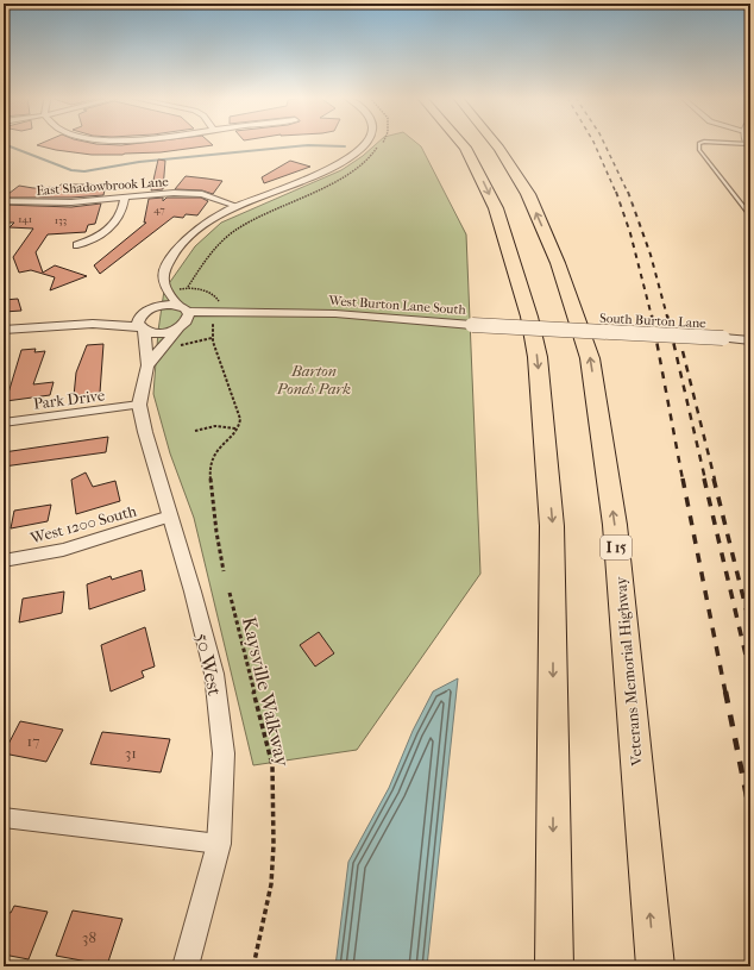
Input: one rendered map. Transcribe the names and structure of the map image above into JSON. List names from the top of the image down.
{
  "streets": {
    "highway": ["I 15", "Veterans Memorial Highway"],
    "street": [
      "East Shadowbrook Lane",
      "West Burton Lane South",
      "South Burton Lane",
      "Park Drive",
      "West 1200 South",
      "50 West"
    ],
    "path": ["Kaysville Walkway"]
  },
  "crossings": [
    ["West Burton Lane South", "South Burton Lane"],
    ["West Burton Lane South", "50 West"],
    ["Park Drive", "50 West"],
    ["West 1200 South", "50 West"]
  ],
  "parks": ["Barton Ponds Park"],
  "house_numbers": [
    "47",
    "141",
    "133",
    "17",
    "31",
    "38"
  ]
}
